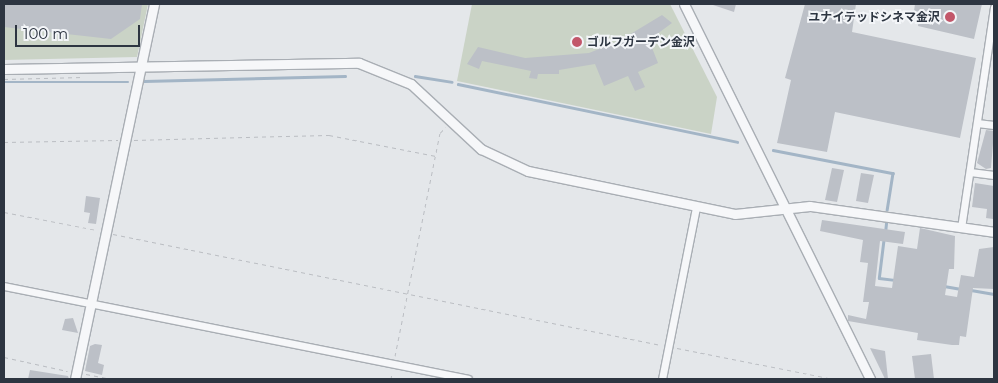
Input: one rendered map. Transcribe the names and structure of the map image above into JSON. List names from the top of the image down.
{
  "places": ["ユナイテッドシネマ金沢", "ゴルフガーデン金沢"],
  "scale_bar": "100 m"
}
